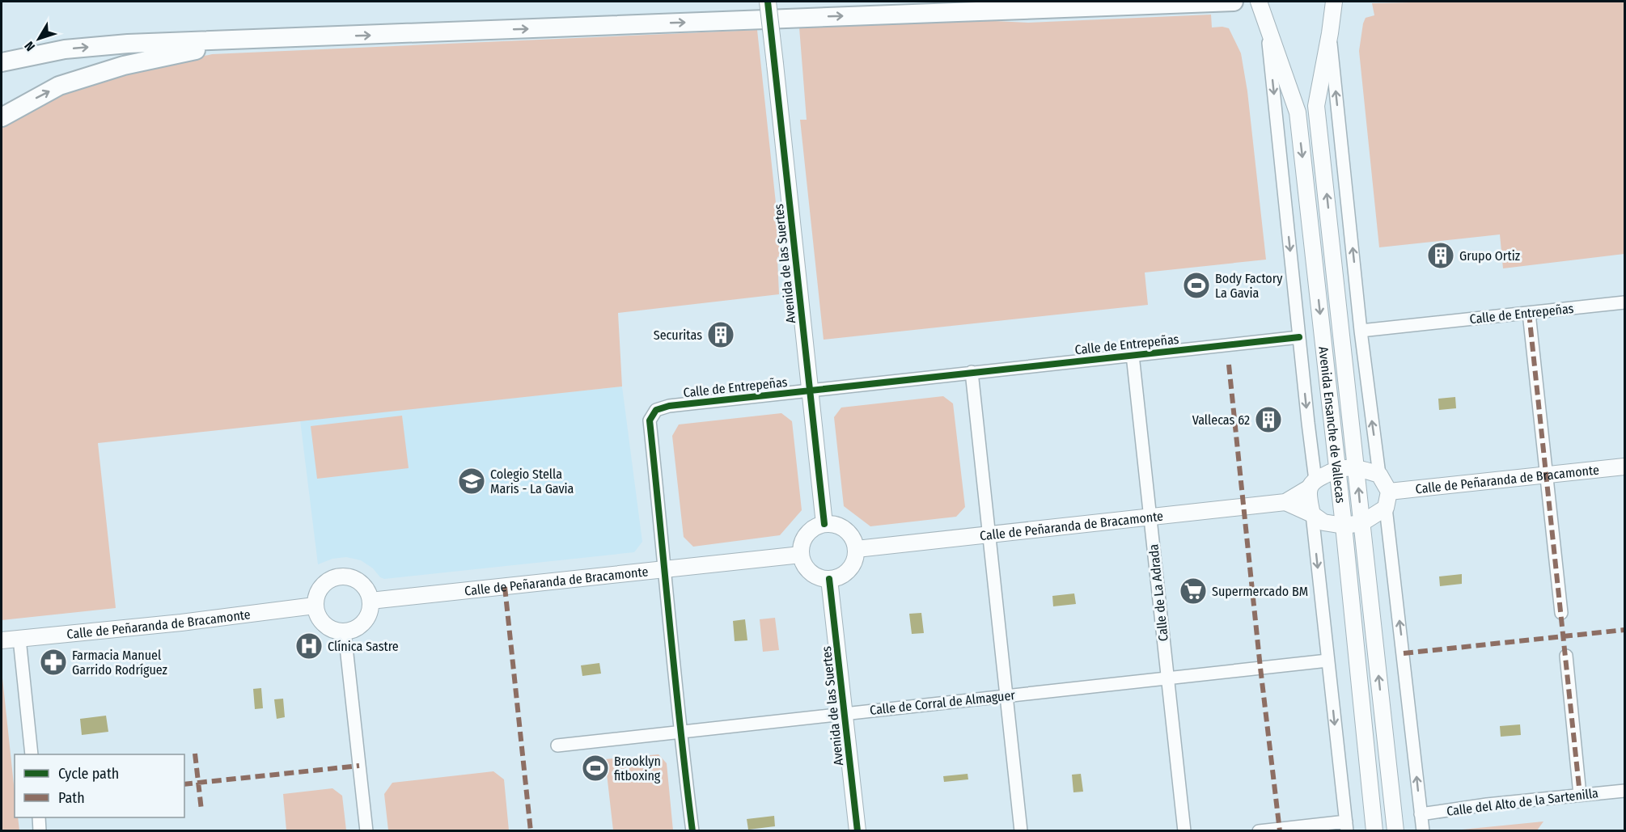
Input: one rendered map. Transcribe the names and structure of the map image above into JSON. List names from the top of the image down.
{
  "streets": {
    "main road": ["Avenida de las Suertes", "Avenida Ensanche de Vallecas", "Calle de Peñaranda de Bracamonte"],
    "street": [
      "Calle de Entrepeñas",
      "Calle de La Adrada",
      "Calle de Corral de Almaguer",
      "Calle del Alto de la Sartenilla"
    ]
  },
  "crossings": [
    ["Avenida de las Suertes", "Calle de Entrepeñas"],
    ["Avenida de las Suertes", "Calle de Peñaranda de Bracamonte"],
    ["Avenida de las Suertes", "Calle de Corral de Almaguer"],
    ["Calle de Entrepeñas", "Avenida Ensanche de Vallecas"],
    ["Calle de Entrepeñas", "Calle de Peñaranda de Bracamonte"],
    ["Calle de Entrepeñas", "Calle de La Adrada"],
    ["Calle de Entrepeñas", "Calle de Corral de Almaguer"],
    ["Avenida Ensanche de Vallecas", "Calle de Peñaranda de Bracamonte"],
    ["Avenida Ensanche de Vallecas", "Calle de Corral de Almaguer"],
    ["Calle de Peñaranda de Bracamonte", "Calle de La Adrada"],
    ["Calle de La Adrada", "Calle de Corral de Almaguer"]
  ],
  "places": {
    "building": ["Grupo Ortiz", "Securitas", "Vallecas 62"],
    "sports": ["Body Factory La Gavia", "Brooklyn fitboxing"],
    "school or university": ["Colegio Stella Maris - La Gavia"],
    "supermarket": ["Supermercado BM"],
    "hospital": ["Clínica Sastre"],
    "pharmacy": ["Farmacia Manuel Garrido Rodríguez"]
  },
  "legend": ["Cycle path", "Path"],
  "north": "bottom left"
}
